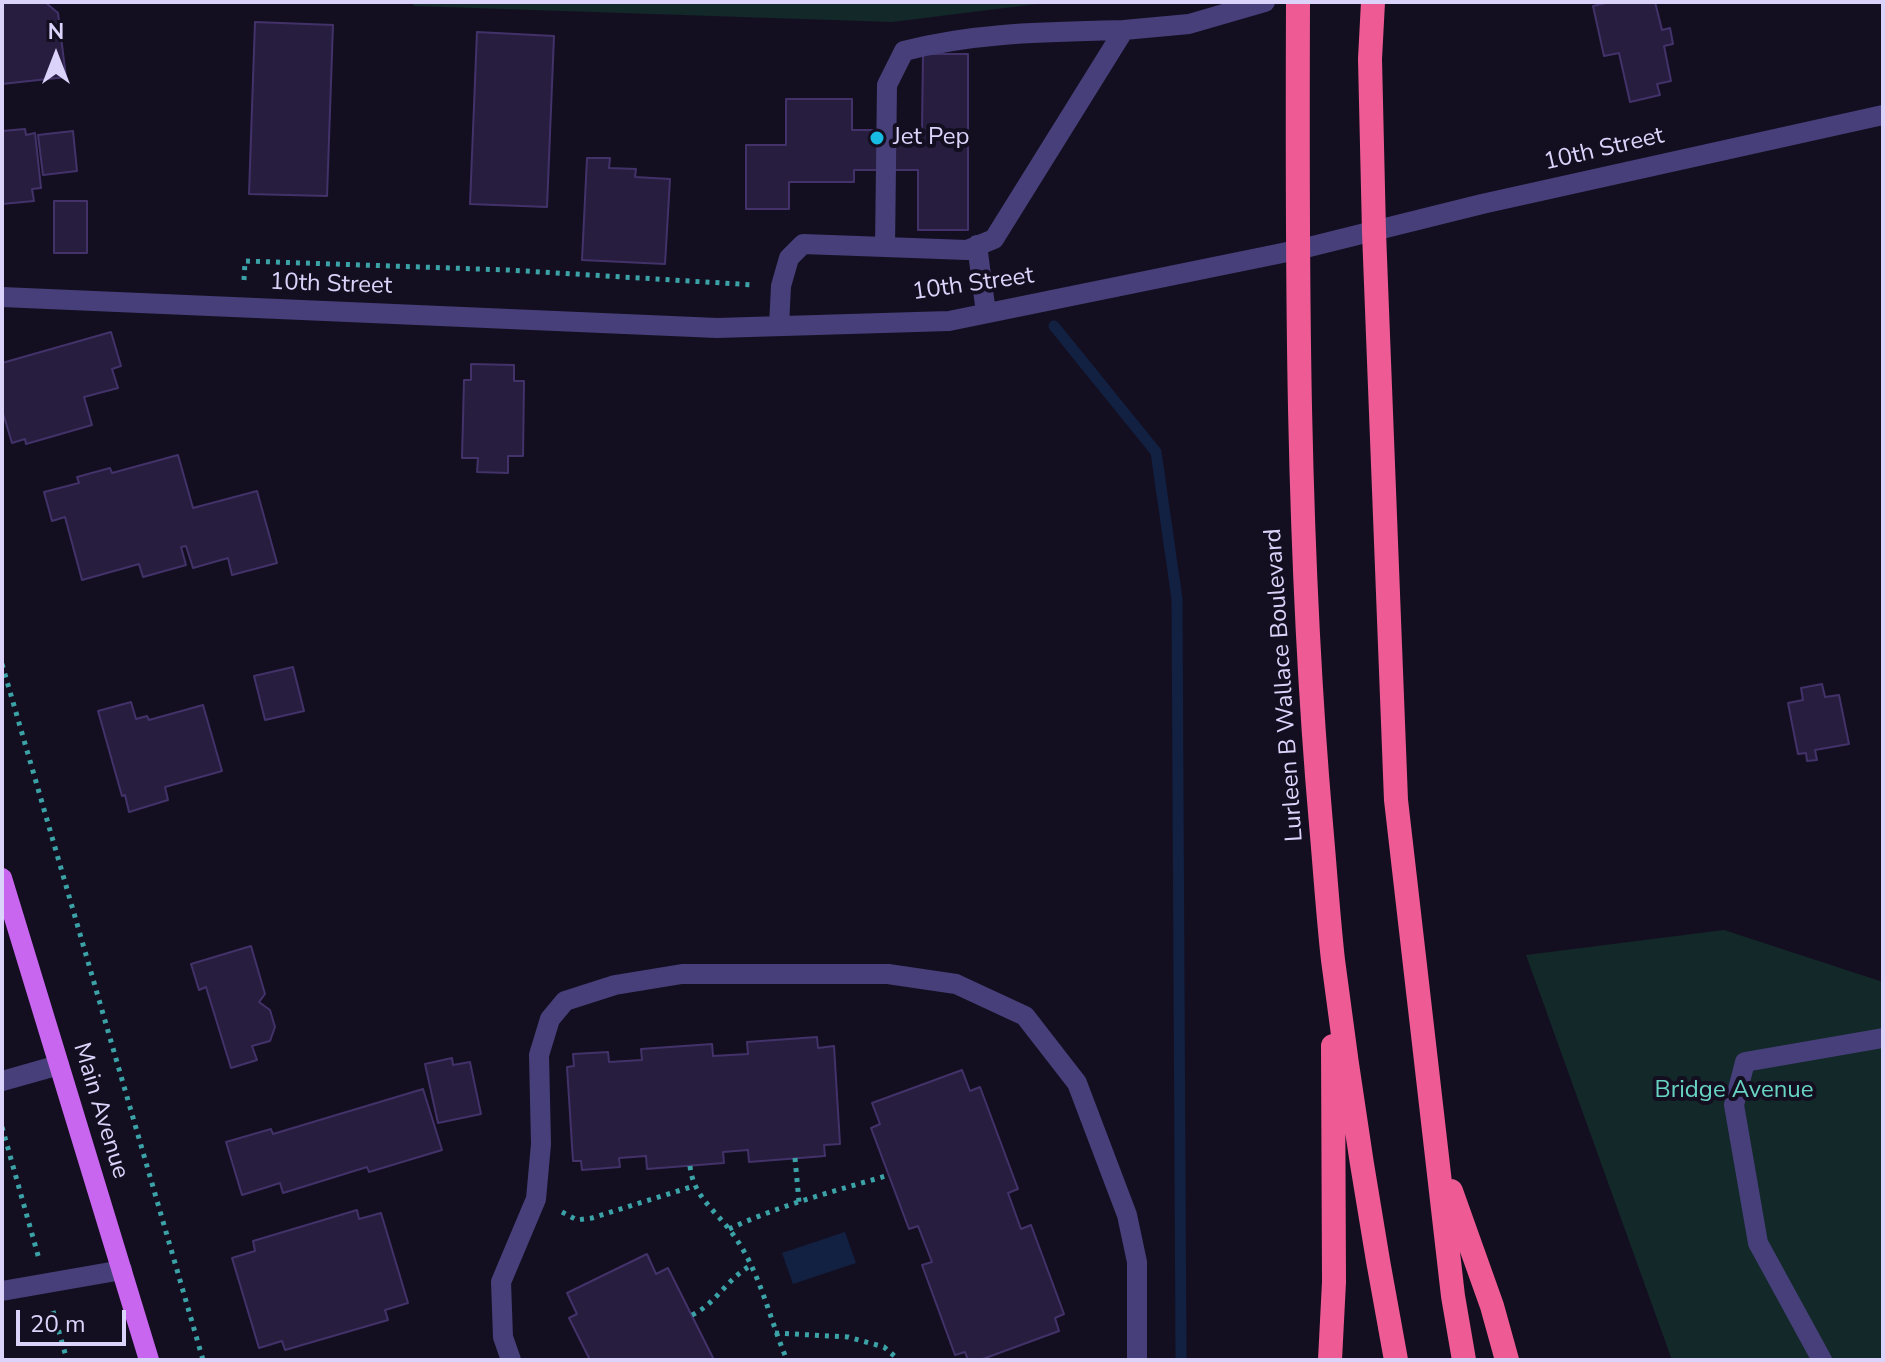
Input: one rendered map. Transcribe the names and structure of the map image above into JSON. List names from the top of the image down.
{
  "streets": {
    "highway": ["Lurleen B Wallace Boulevard"],
    "main road": ["Main Avenue"],
    "street": ["10th Street"]
  },
  "crossings": [
    ["10th Street", "Lurleen B Wallace Boulevard"]
  ],
  "parks": ["Bridge Avenue"],
  "places": ["Jet Pep"],
  "scale_bar": "20 m",
  "north": "top"
}
